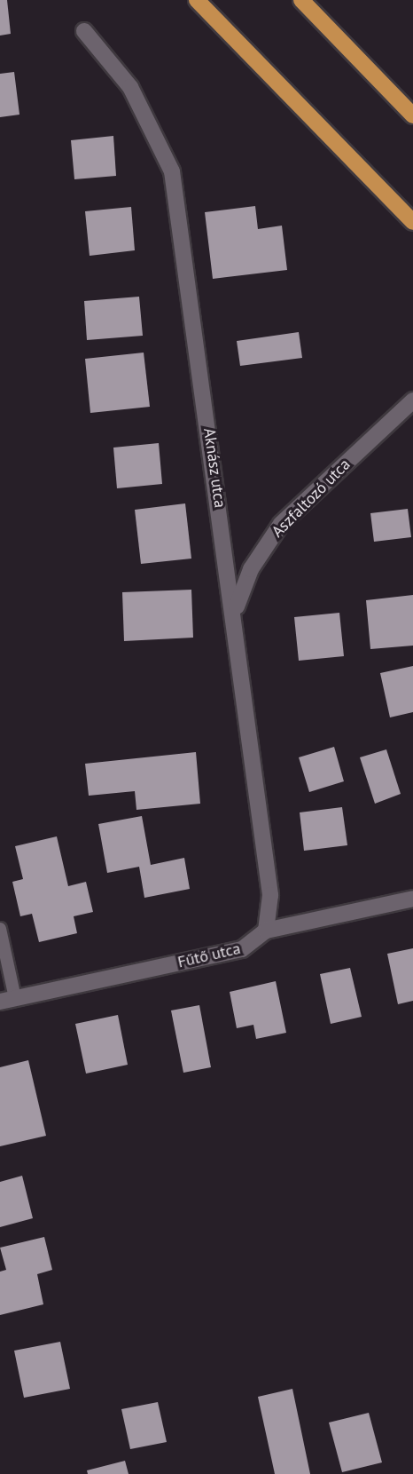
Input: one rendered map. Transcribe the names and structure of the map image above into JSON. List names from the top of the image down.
{
  "streets": {
    "street": ["Aknász utca", "Aszfaltozó utca", "Fűtő utca"]
  },
  "crossings": [
    ["Aknász utca", "Aszfaltozó utca"],
    ["Aknász utca", "Fűtő utca"]
  ]
}
